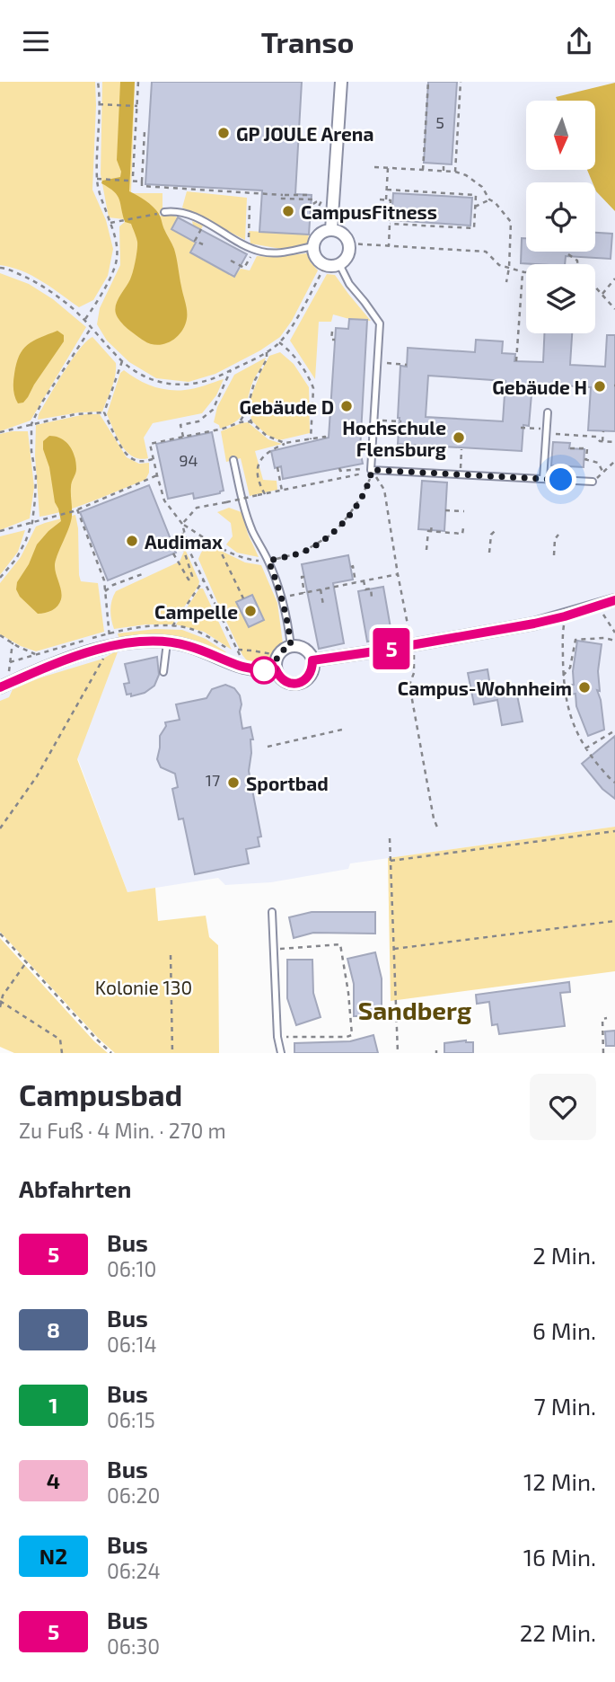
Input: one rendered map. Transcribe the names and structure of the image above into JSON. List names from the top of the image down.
{
  "districts": ["Sandberg"],
  "parks": ["Kolonie 130"],
  "places": [
    "GP JOULE Arena",
    "CampusFitness",
    "Gebäude H",
    "Gebäude D",
    "Hochschule Flensburg",
    "Audimax",
    "Campelle",
    "Campus-Wohnheim",
    "Sportbad"
  ],
  "lines": ["bus line 5"],
  "house_numbers": ["5", "94", "17"],
  "north": "bottom",
  "page": {
    "header": "Transo",
    "on_map": "5",
    "heading": [
      ["Campusbad", "Zu Fuß · 4 Min. · 270 m"],
      "Abfahrten"
    ],
    "list": [
      {
        "mark": "5",
        "name": "Bus",
        "note": "06:10",
        "value": "2 Min."
      },
      {
        "mark": "8",
        "name": "Bus",
        "note": "06:14",
        "value": "6 Min."
      },
      {
        "mark": "1",
        "name": "Bus",
        "note": "06:15",
        "value": "7 Min."
      },
      {
        "mark": "4",
        "name": "Bus",
        "note": "06:20",
        "value": "12 Min."
      },
      {
        "mark": "N2",
        "name": "Bus",
        "note": "06:24",
        "value": "16 Min."
      },
      {
        "mark": "5",
        "name": "Bus",
        "note": "06:30",
        "value": "22 Min."
      }
    ]
  }
}
